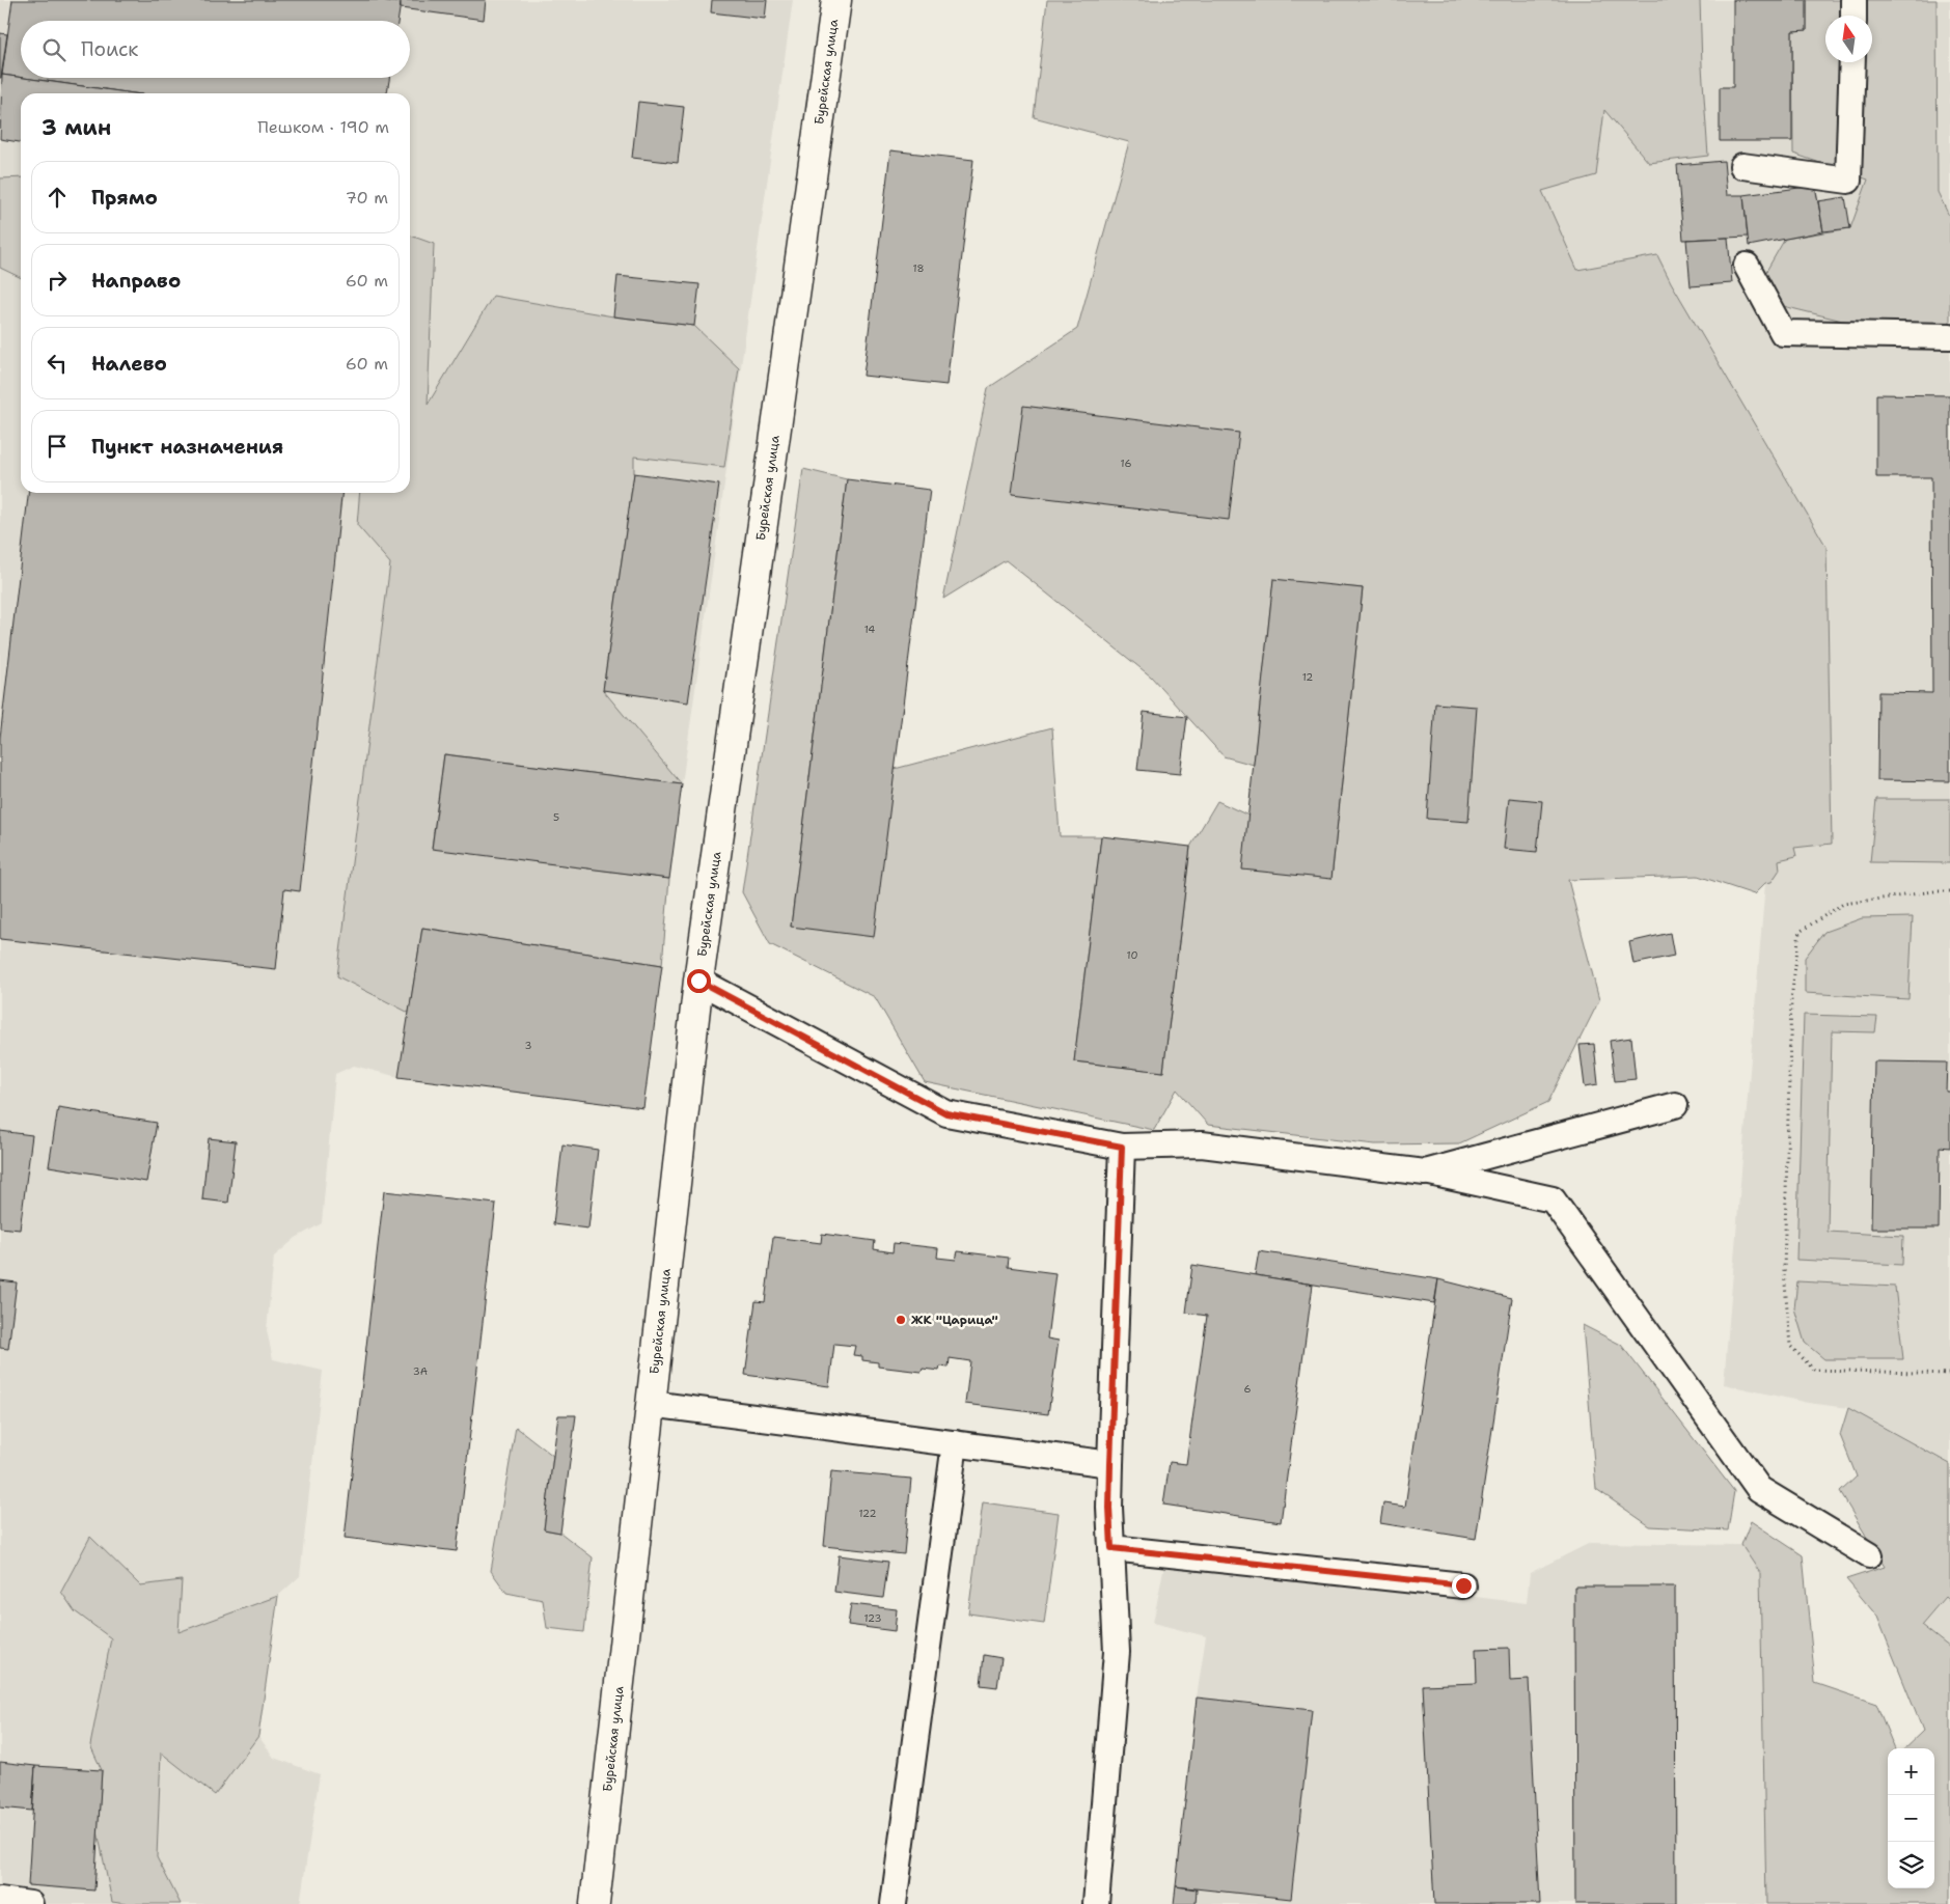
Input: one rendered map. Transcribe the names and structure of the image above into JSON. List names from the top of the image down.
{
  "streets": {
    "street": ["Бурейская улица"]
  },
  "places": ["ЖК \"Царица\""],
  "house_numbers": [
    "18",
    "16",
    "14",
    "12",
    "5",
    "10",
    "3",
    "3А",
    "6",
    "122",
    "123"
  ],
  "north": "top",
  "page": {
    "search": "Поиск",
    "heading": ["3 мин", "Пешком · 190 m"],
    "list": [
      ["Прямо", "70 m"],
      ["Направо", "60 m"],
      ["Налево", "60 m"],
      "Пункт назначения"
    ],
    "map_buttons": ["+", "−"]
  }
}
